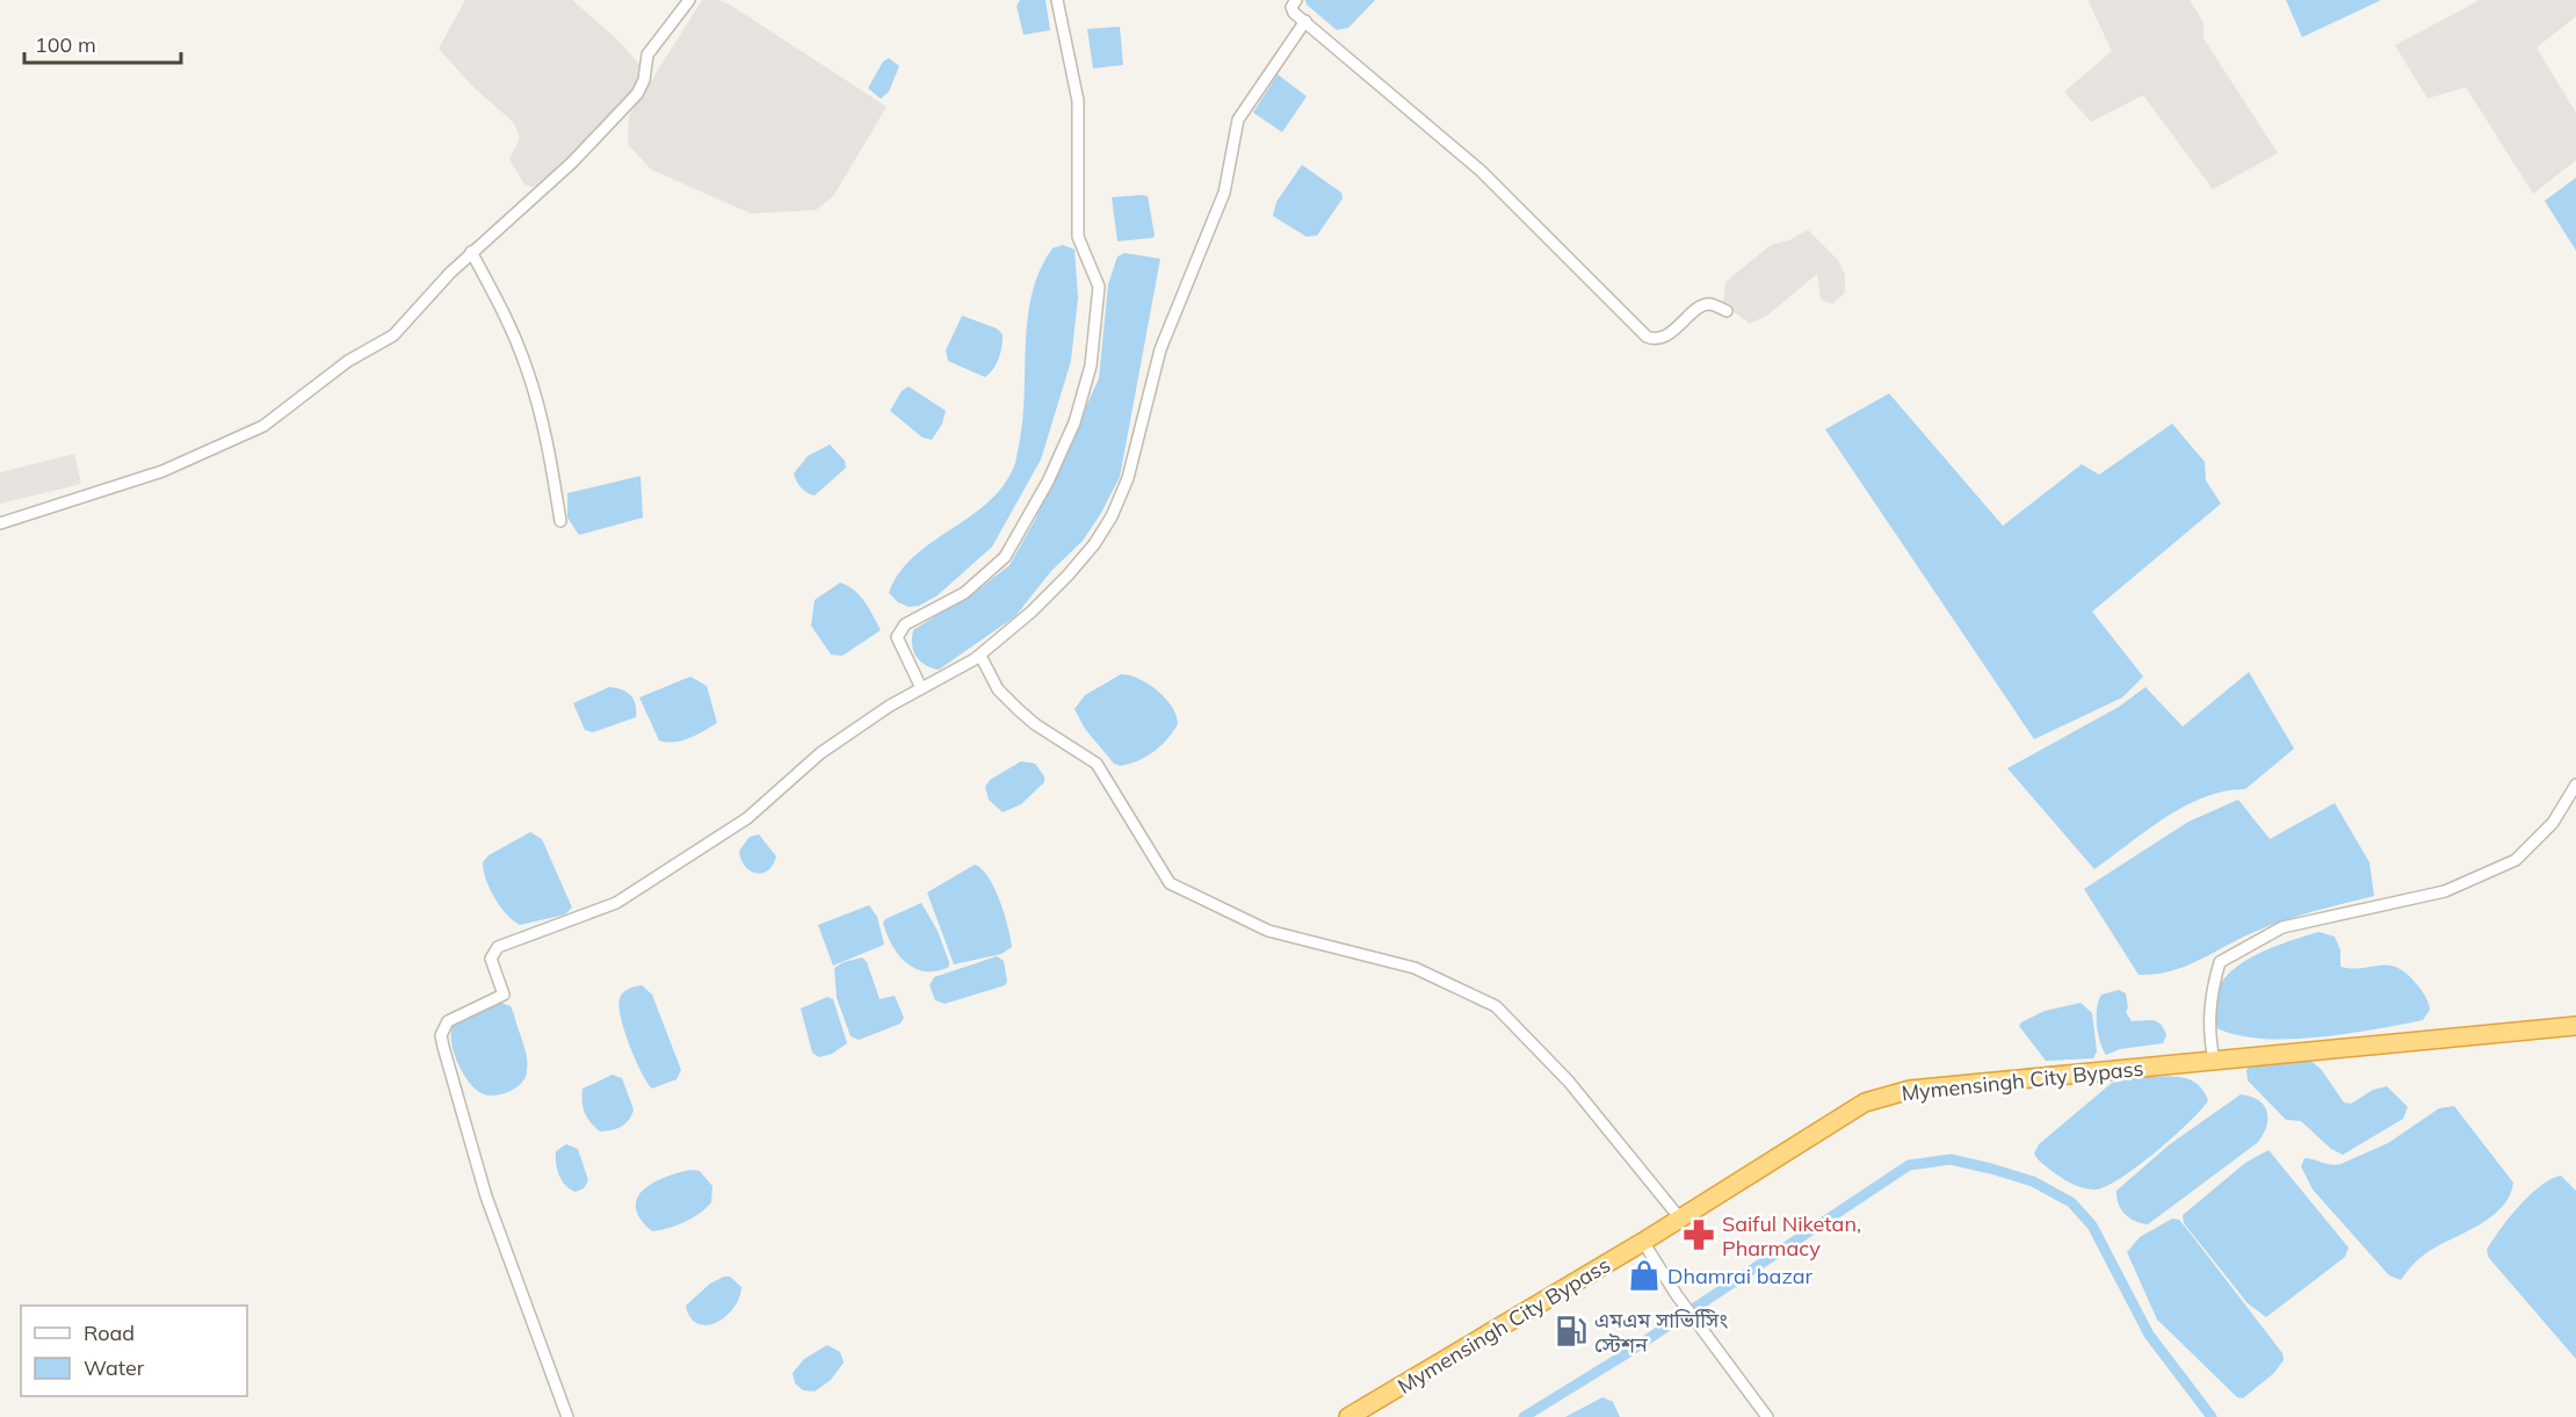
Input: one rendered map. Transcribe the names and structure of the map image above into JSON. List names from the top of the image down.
{
  "streets": {
    "highway": ["Mymensingh City Bypass"]
  },
  "places": {
    "pharmacy": ["Saiful Niketan, Pharmacy"],
    "shop": ["Dhamrai bazar"],
    "fuel station": ["এমএম সাভ‌িসি‌িং স্ট‌েশন"]
  },
  "legend": ["Road", "Water"],
  "scale_bar": "100 m"
}
